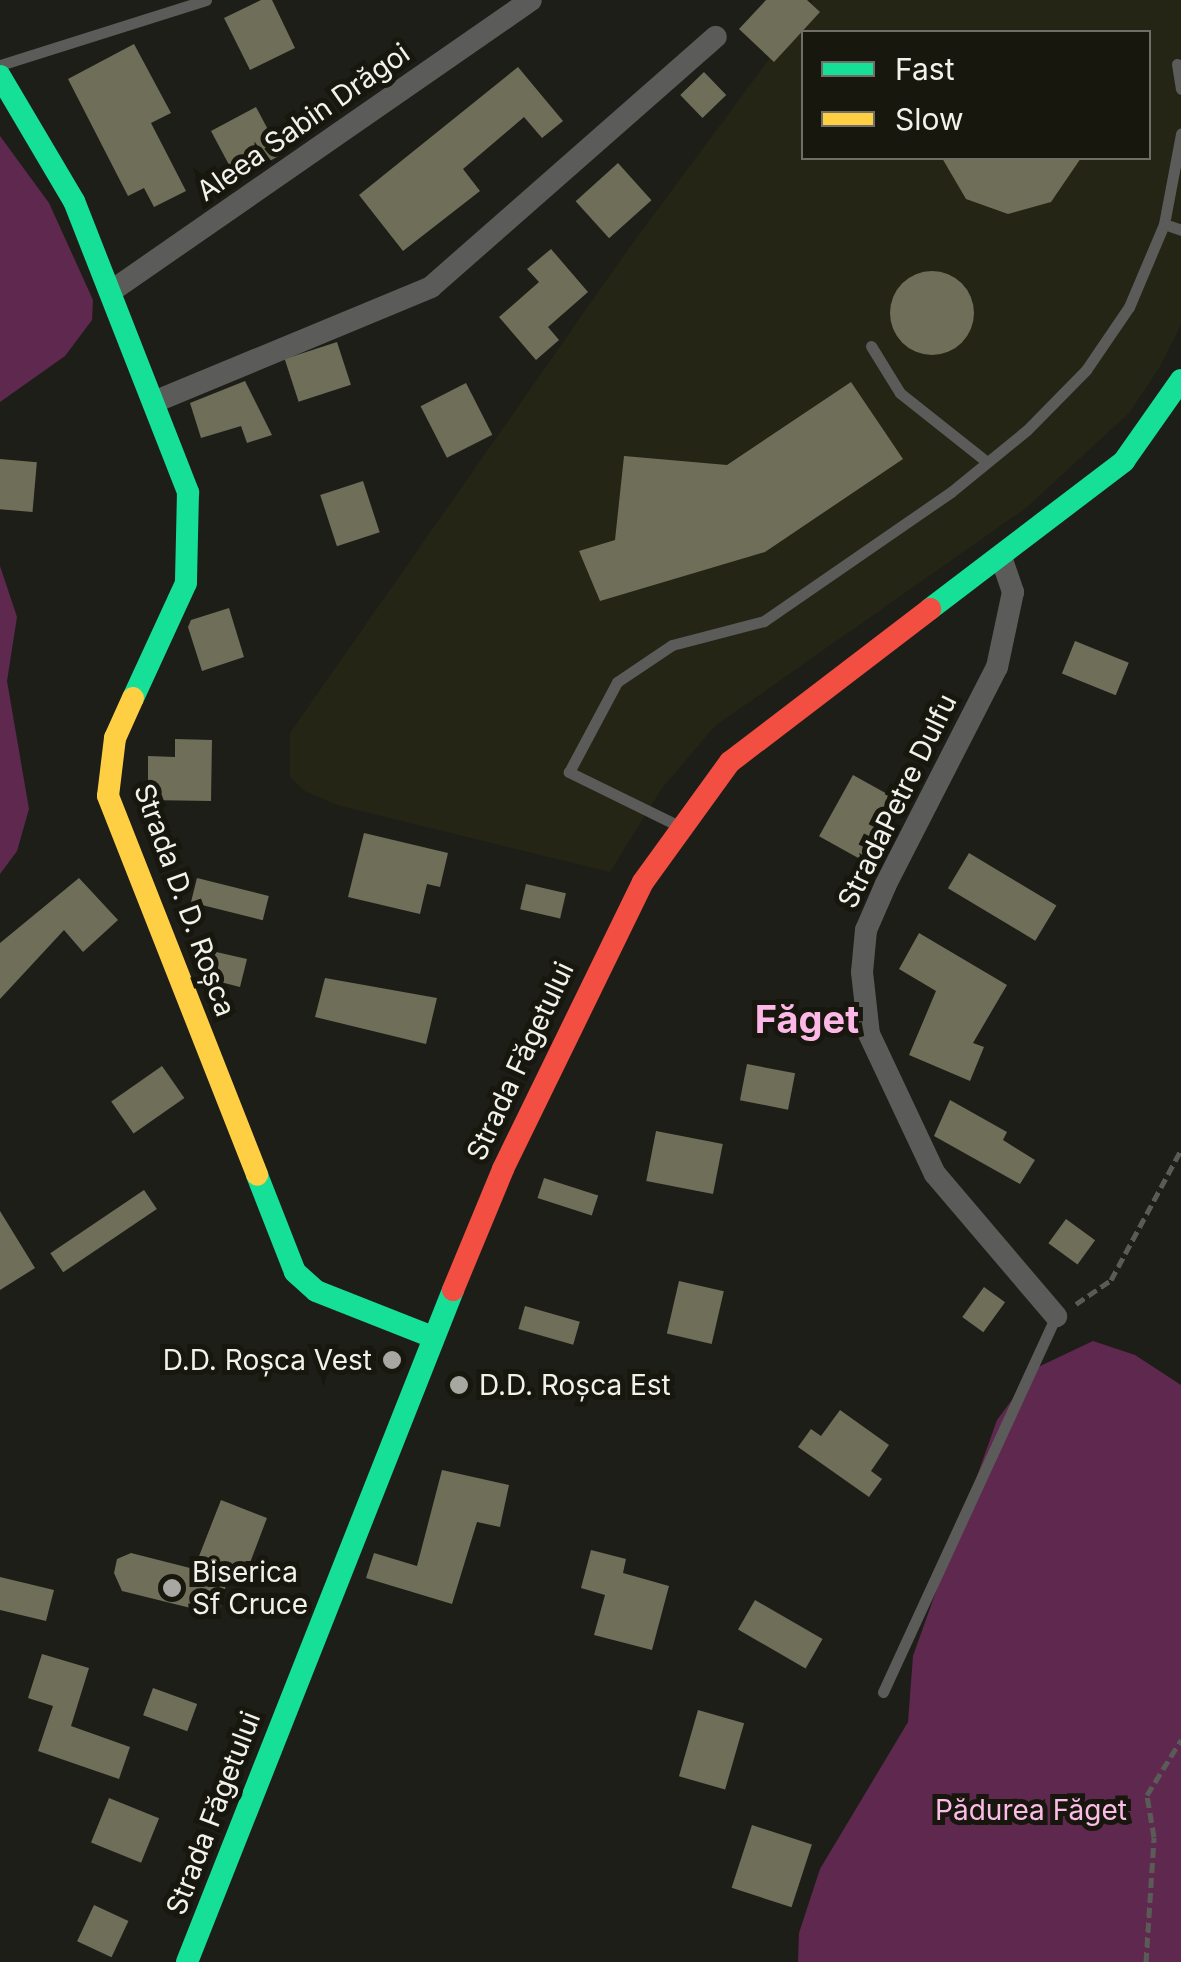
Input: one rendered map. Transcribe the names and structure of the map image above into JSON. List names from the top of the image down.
{
  "streets": {
    "main road": ["Strada D. D. Roșca", "Strada Făgetului"],
    "street": ["Aleea Sabin Drăgoi", "StradaPetre Dulfu"]
  },
  "crossings": [
    ["Aleea Sabin Drăgoi", "Strada D. D. Roșca"],
    ["StradaPetre Dulfu", "Strada Făgetului"],
    ["Strada D. D. Roșca", "Strada Făgetului"]
  ],
  "districts": ["Făget"],
  "parks": ["Pădurea Făget"],
  "places": ["D.D. Roșca Vest", "D.D. Roșca Est", "Biserica Sf Cruce"],
  "legend": ["Fast", "Slow"]
}
